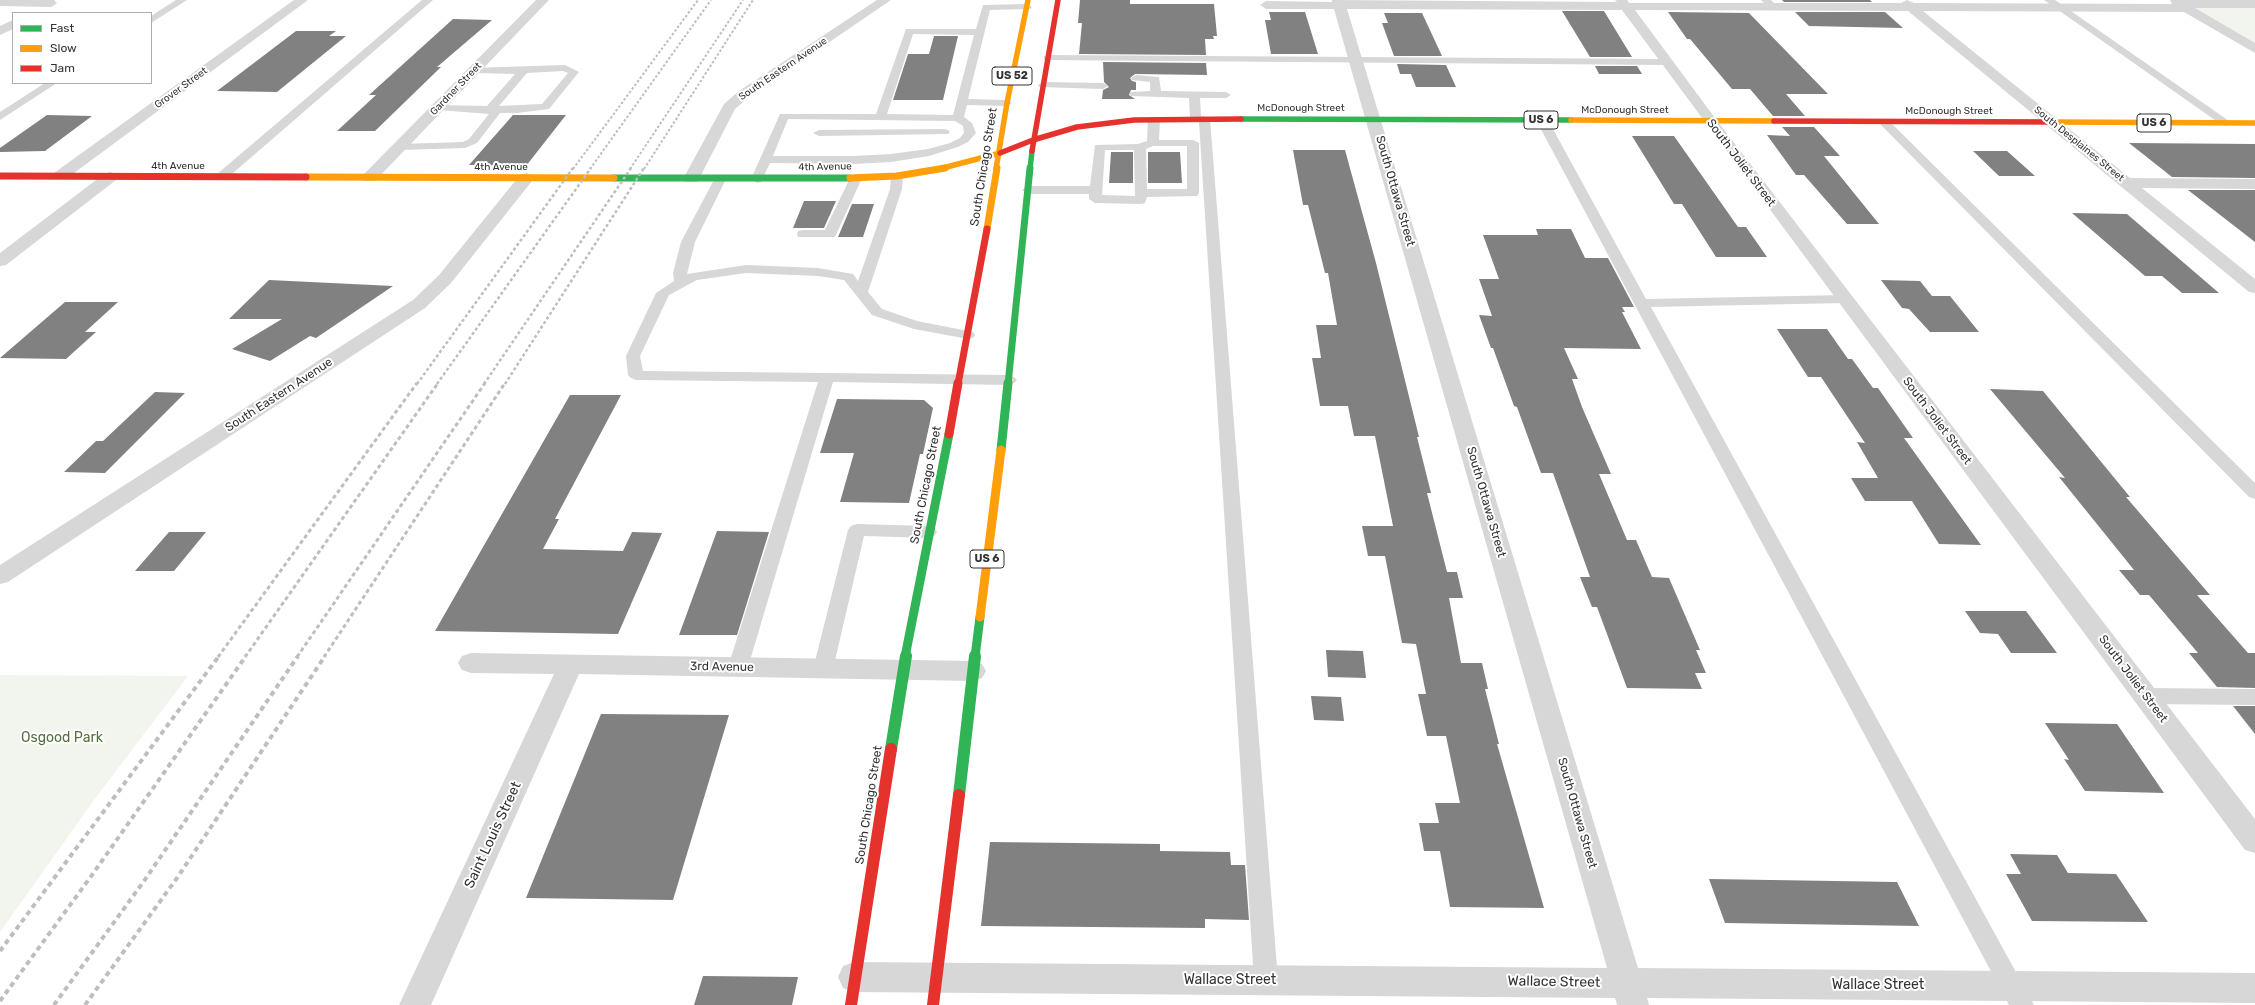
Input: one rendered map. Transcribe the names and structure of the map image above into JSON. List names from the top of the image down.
{
  "streets": {
    "main road": [
      "US 52",
      "McDonough Street",
      "US 6",
      "4th Avenue",
      "South Chicago Street"
    ],
    "street": [
      "South Eastern Avenue",
      "Grover Street",
      "Gardner Street",
      "South Desplaines Street",
      "South Joliet Street",
      "South Ottawa Street",
      "3rd Avenue",
      "Saint Louis Street",
      "Wallace Street"
    ]
  },
  "crossings": [
    ["South Eastern Avenue", "4th Avenue"],
    ["US 52", "McDonough Street"],
    ["US 52", "US 6"],
    ["Grover Street", "4th Avenue"],
    ["Gardner Street", "4th Avenue"],
    ["McDonough Street", "US 6"],
    ["McDonough Street", "South Desplaines Street"],
    ["McDonough Street", "South Joliet Street"],
    ["McDonough Street", "4th Avenue"],
    ["McDonough Street", "South Chicago Street"],
    ["McDonough Street", "South Ottawa Street"],
    ["US 6", "3rd Avenue"],
    ["US 6", "Wallace Street"],
    ["4th Avenue", "South Chicago Street"],
    ["South Chicago Street", "3rd Avenue"],
    ["South Chicago Street", "Wallace Street"],
    ["South Ottawa Street", "Wallace Street"],
    ["3rd Avenue", "Saint Louis Street"]
  ],
  "parks": ["Osgood Park"],
  "legend": ["Fast", "Slow", "Jam"]
}
